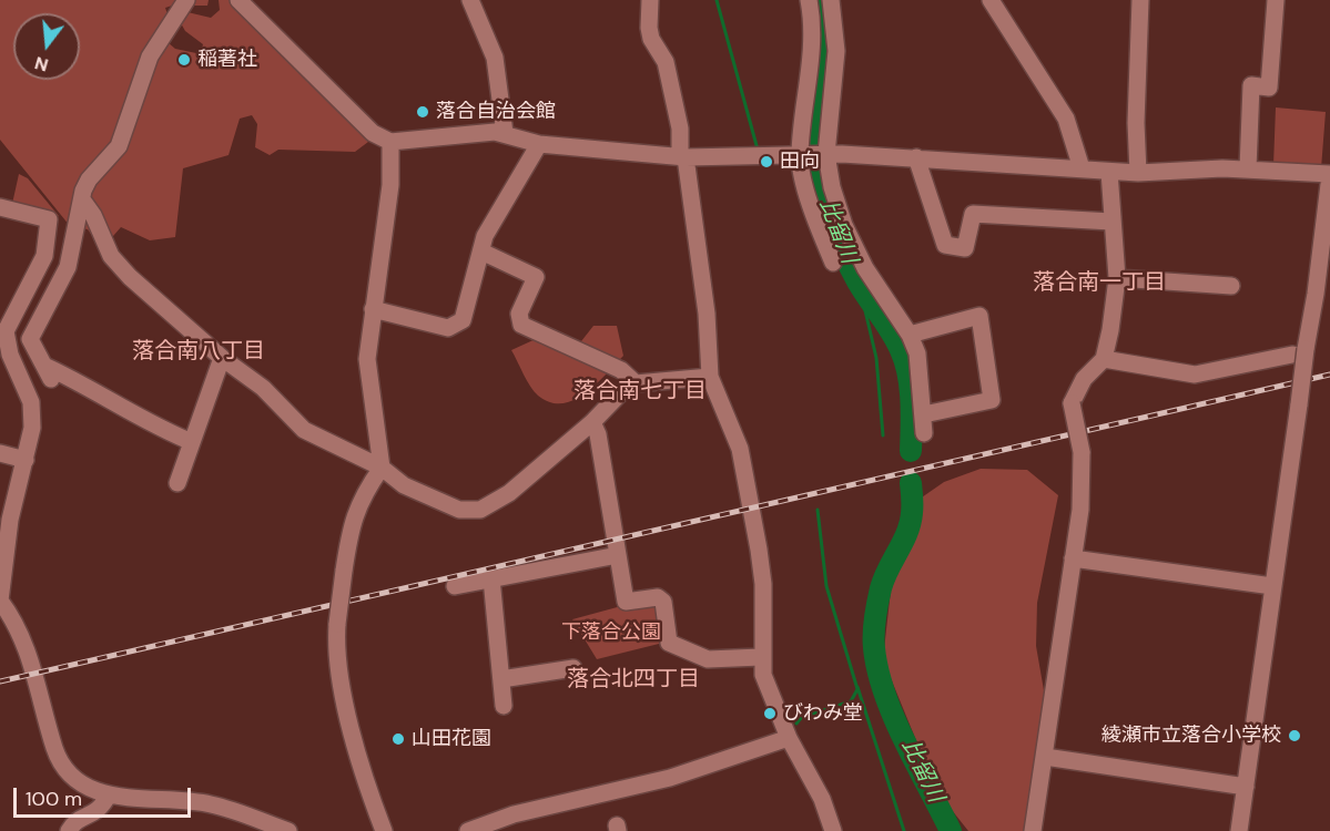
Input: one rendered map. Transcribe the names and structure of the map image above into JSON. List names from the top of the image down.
{
  "districts": [
    "落合南一丁目",
    "落合南八丁目",
    "落合南七丁目",
    "落合北四丁目"
  ],
  "water": ["比留川"],
  "parks": ["下落合公園"],
  "places": [
    "稲著社",
    "落合自治会館",
    "田向",
    "びわみ堂",
    "綾瀬市立落合小学校",
    "山田花園"
  ],
  "scale_bar": "100 m",
  "north": "bottom"
}
